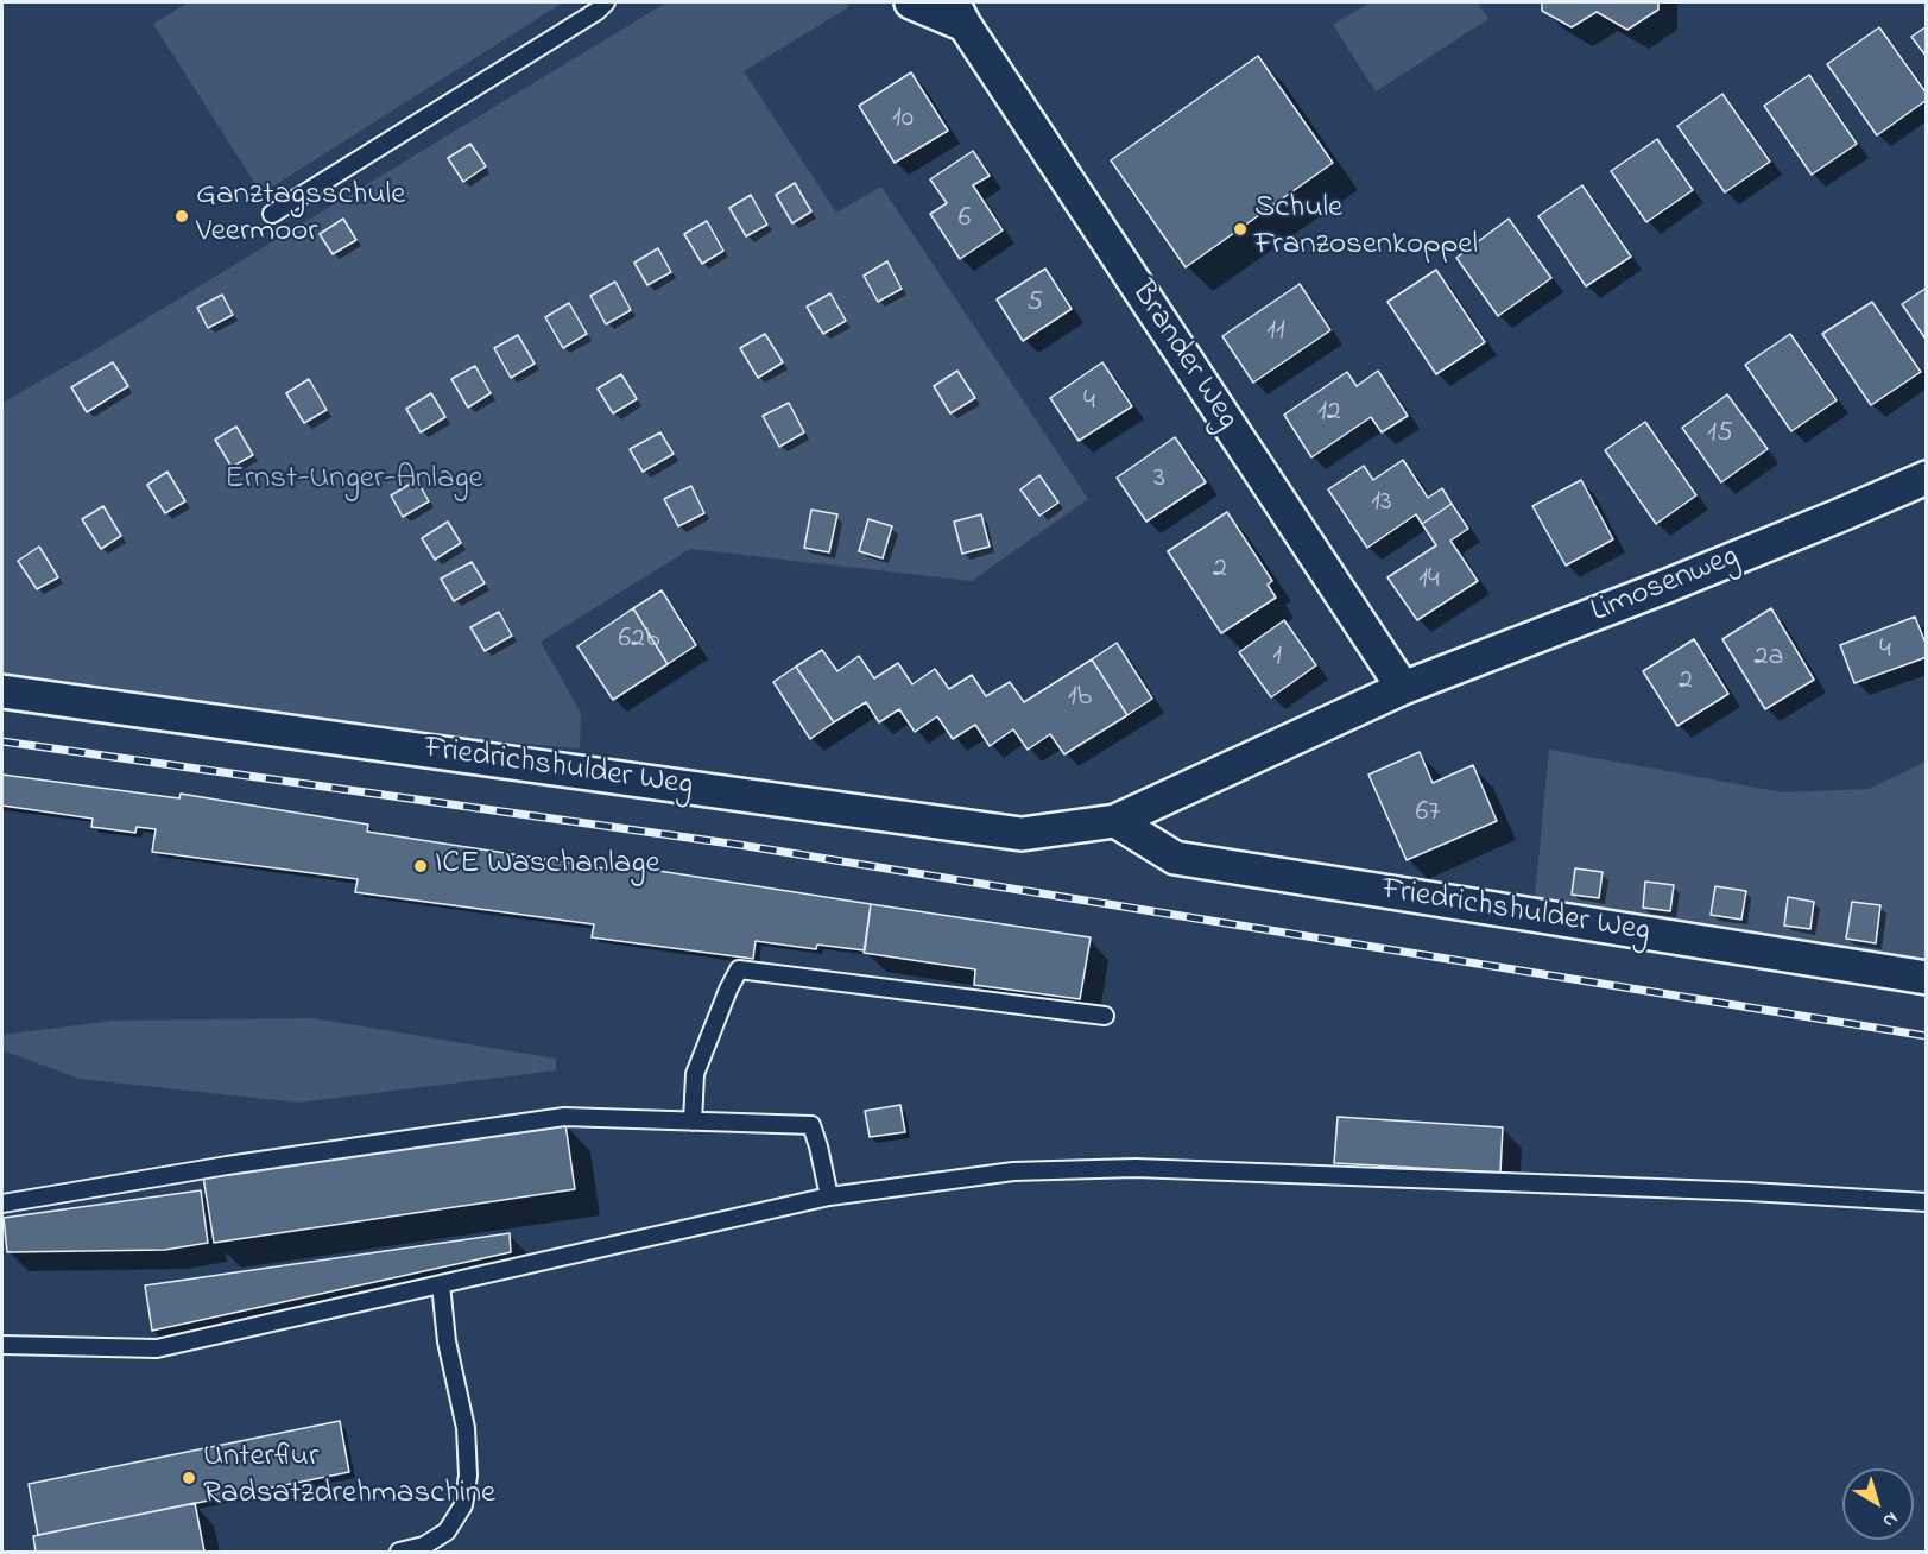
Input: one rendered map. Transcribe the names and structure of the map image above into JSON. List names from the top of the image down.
{
  "streets": {
    "street": ["Brander Weg", "Limosenweg", "Friedrichshulder Weg"]
  },
  "crossings": [
    ["Brander Weg", "Limosenweg"],
    ["Brander Weg", "Friedrichshulder Weg"],
    ["Limosenweg", "Friedrichshulder Weg"]
  ],
  "parks": ["Ernst-Unger-Anlage"],
  "places": [
    "Ganztagsschule Veermoor",
    "Schule Franzosenkoppel",
    "ICE Waschanlage",
    "Unterflur Radsatzdrehmaschine"
  ],
  "house_numbers": [
    "10",
    "6",
    "5",
    "11",
    "4",
    "12",
    "15",
    "3",
    "13",
    "2",
    "14",
    "62b",
    "4",
    "1",
    "2a",
    "2",
    "1b",
    "67"
  ],
  "north": "bottom right"
}
